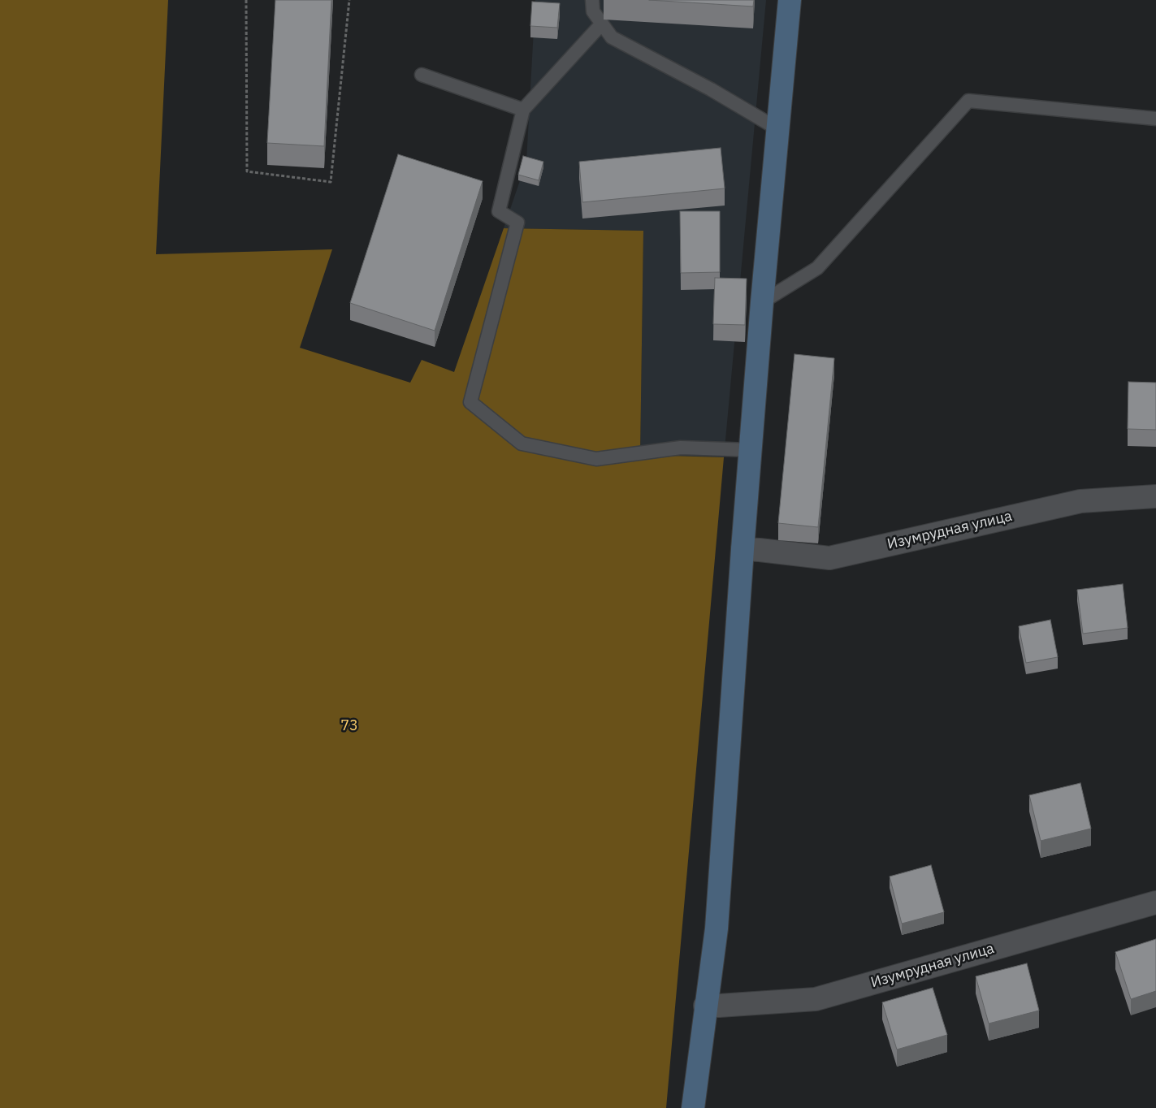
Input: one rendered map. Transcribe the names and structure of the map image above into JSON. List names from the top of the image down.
{
  "streets": {
    "street": ["Изумрудная улица"]
  },
  "parks": ["73"]
}
